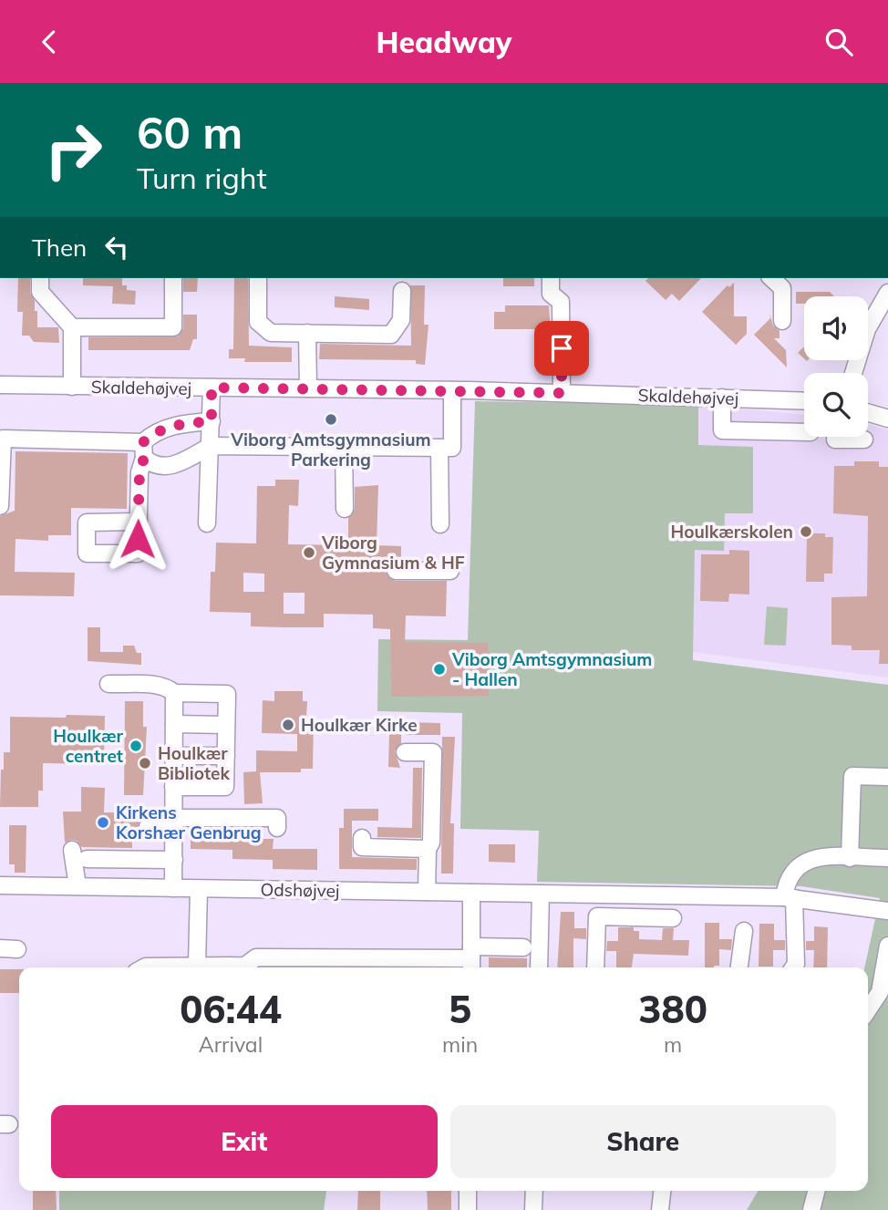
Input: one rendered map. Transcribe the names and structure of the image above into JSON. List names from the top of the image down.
{
  "streets": {
    "street": ["Skaldehøjvej", "Odshøjvej"]
  },
  "places": [
    "Viborg Amtsgymnasium Parkering",
    "Houlkærskolen",
    "Viborg Gymnasium & HF",
    "Viborg Amtsgymnasium - Hallen",
    "Houlkær Kirke",
    "Houlkær centret",
    "Houlkær Bibliotek",
    "Kirkens Korshær Genbrug"
  ],
  "page": {
    "header": "Headway",
    "turn": ["60 m", "Turn right"],
    "then": "Then",
    "eta": [
      "06:44",
      "Arrival",
      "5",
      "min",
      "380",
      "m"
    ],
    "buttons": ["Exit", "Share"]
  }
}
